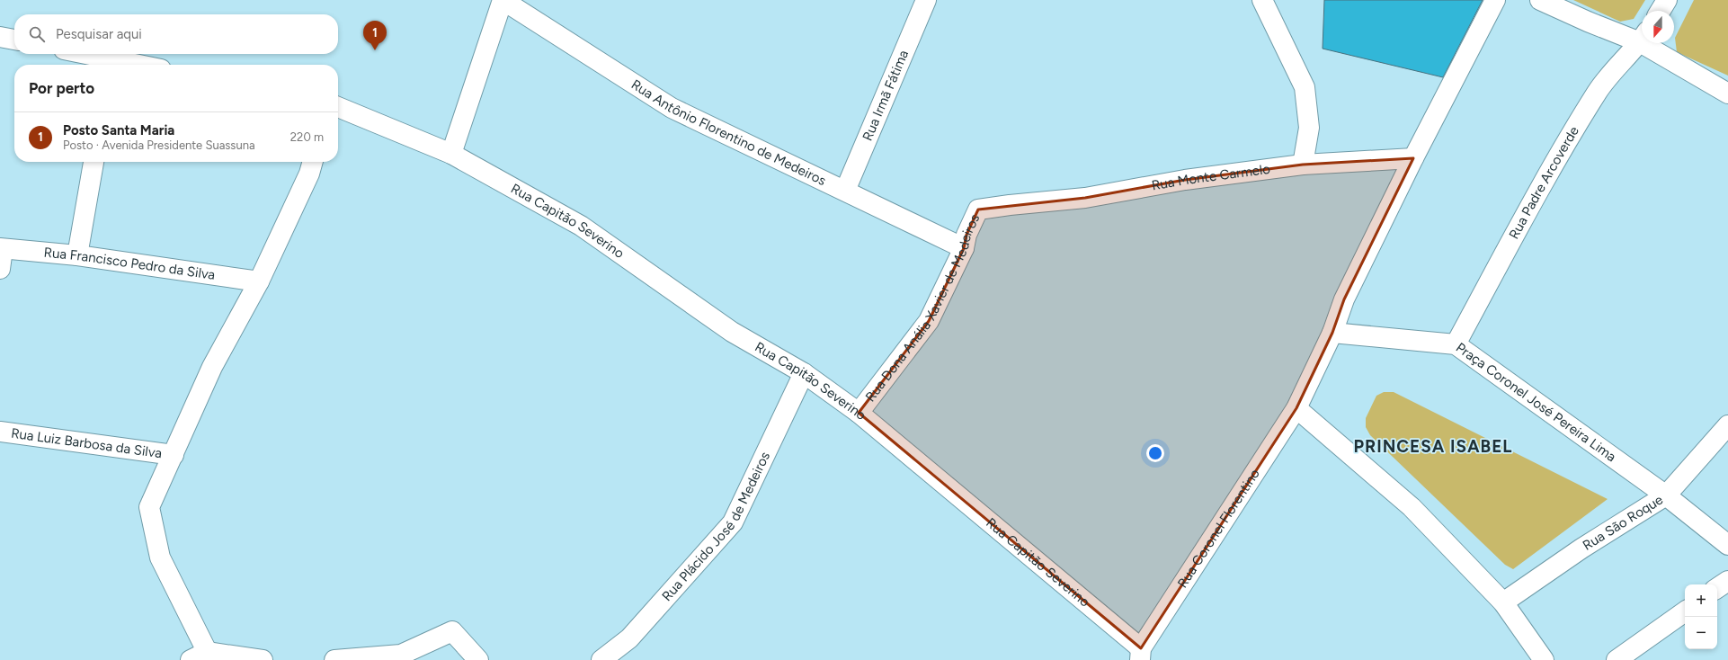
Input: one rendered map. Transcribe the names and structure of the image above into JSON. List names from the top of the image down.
{
  "streets": {
    "street": [
      "Rua Irmã Fátima",
      "Rua Antônio Florentino de Medeiros",
      "Rua Monte Carmelo",
      "Rua Padre Arcoverde",
      "Rua Capitão Severino",
      "Rua Francisco Pedro da Silva",
      "Rua Dona Anália Xavier de Medeiros",
      "Praça Coronel José Pereira Lima",
      "Rua Luiz Barbosa da Silva",
      "Rua São Roque",
      "Rua Plácido José de Medeiros",
      "Rua Coronel Florentino"
    ]
  },
  "crossings": [
    ["Rua Irmã Fátima", "Rua Antônio Florentino de Medeiros"],
    ["Rua Antônio Florentino de Medeiros", "Rua Dona Anália Xavier de Medeiros"],
    ["Rua Monte Carmelo", "Rua Dona Anália Xavier de Medeiros"],
    ["Rua Padre Arcoverde", "Praça Coronel José Pereira Lima"],
    ["Rua Capitão Severino", "Rua Dona Anália Xavier de Medeiros"],
    ["Rua Capitão Severino", "Rua Plácido José de Medeiros"],
    ["Rua Capitão Severino", "Rua Coronel Florentino"],
    ["Praça Coronel José Pereira Lima", "Rua São Roque"]
  ],
  "districts": ["PRINCESA ISABEL"],
  "north": "bottom",
  "page": {
    "search": "Pesquisar aqui",
    "pins": "1",
    "heading": "Por perto",
    "list": [
      {
        "mark": "1",
        "name": "Posto Santa Maria",
        "note": "Posto · Avenida Presidente Suassuna",
        "value": "220 m"
      }
    ],
    "map_buttons": ["+", "−"]
  }
}
